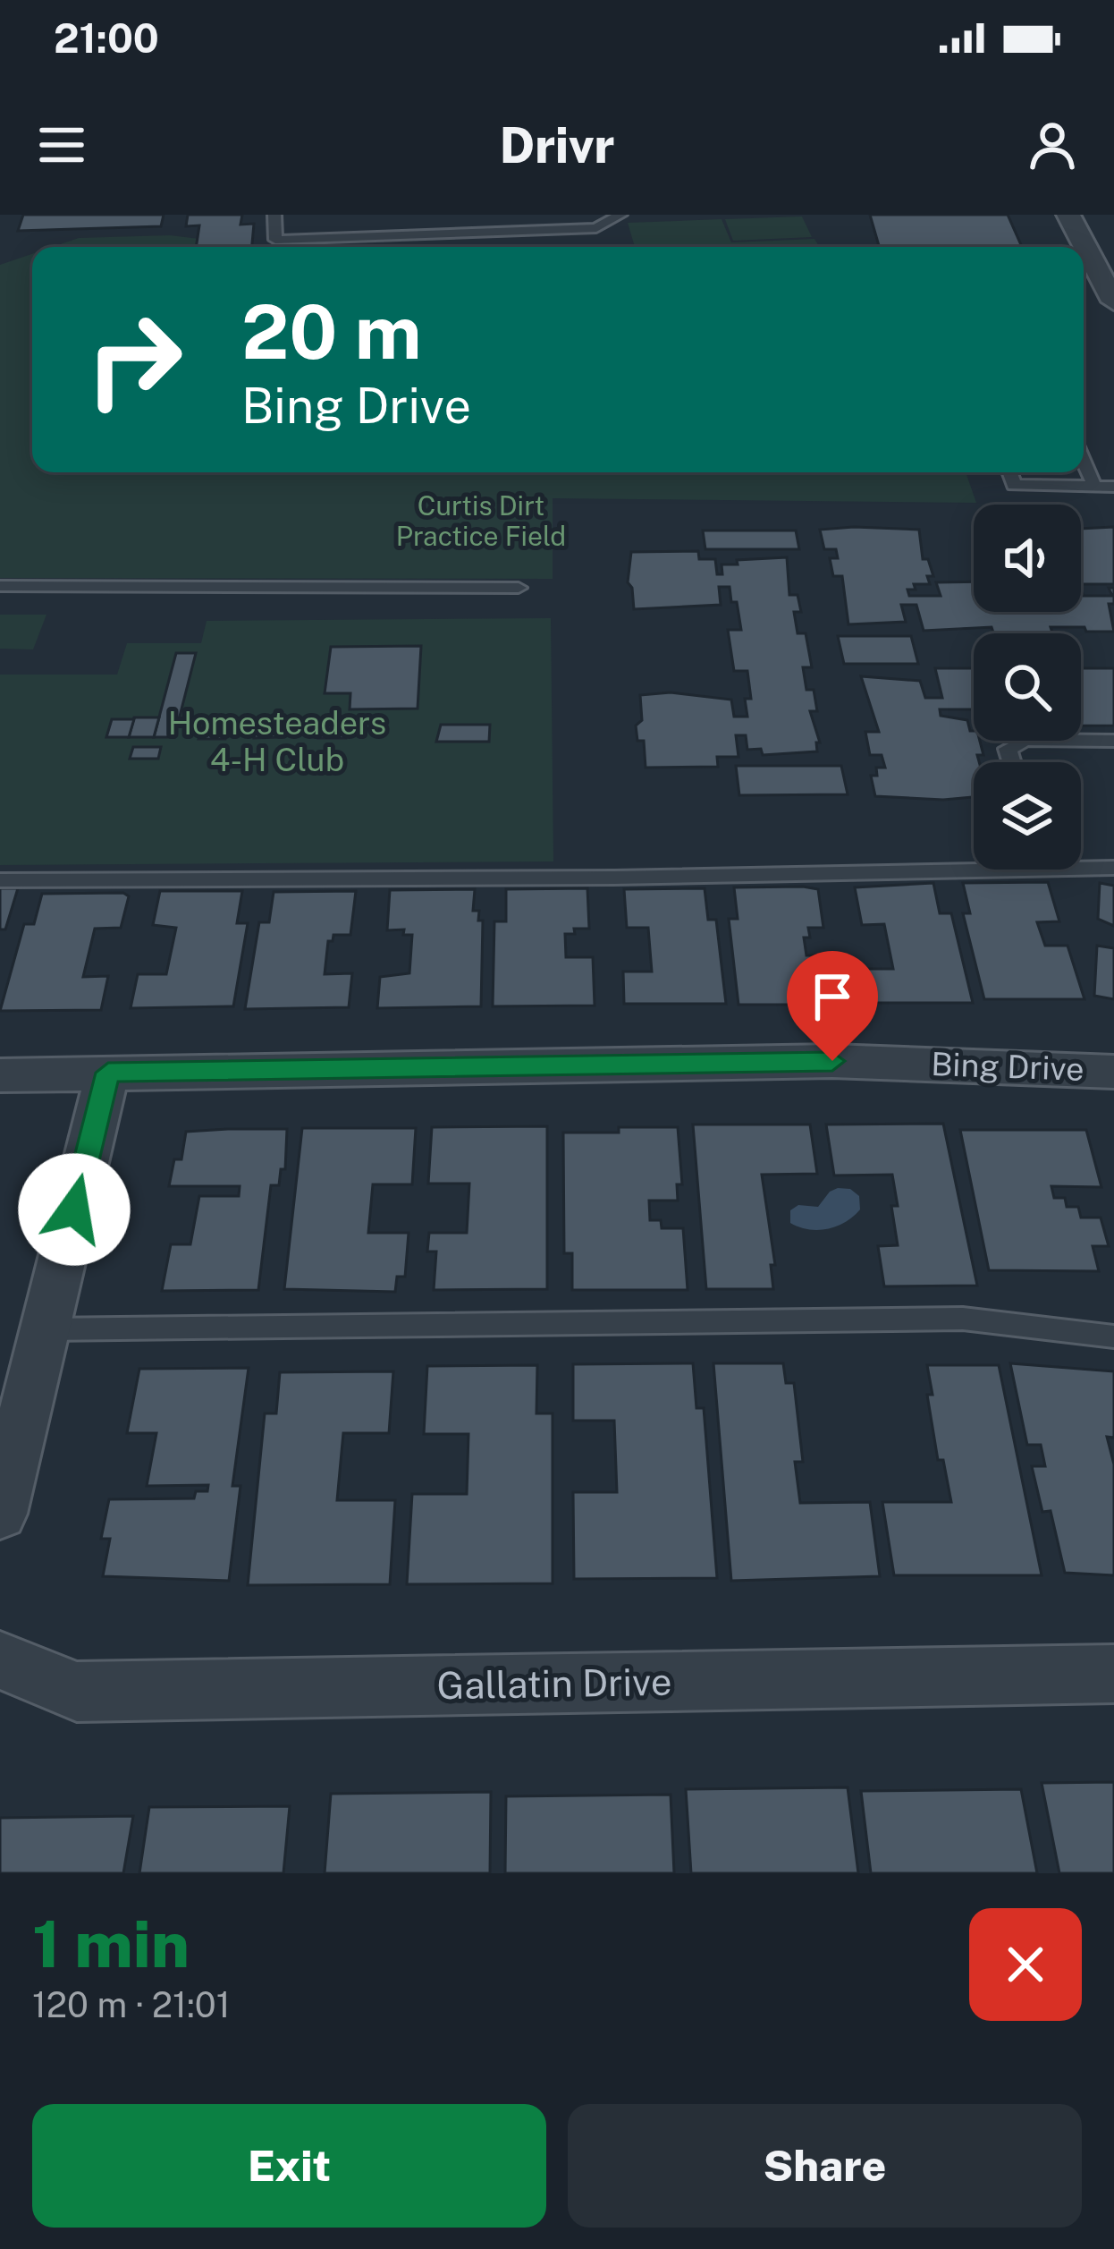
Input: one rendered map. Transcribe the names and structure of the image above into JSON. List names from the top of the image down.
{
  "streets": {
    "street": ["Bing Drive", "Gallatin Drive"]
  },
  "parks": ["Curtis Dirt Practice Field", "Homesteaders 4-H Club"],
  "page": {
    "status": "21:00",
    "header": "Drivr",
    "turn": ["20 m", "Bing Drive"],
    "heading": ["1 min", "120 m · 21:01"],
    "buttons": ["Exit", "Share"]
  }
}
